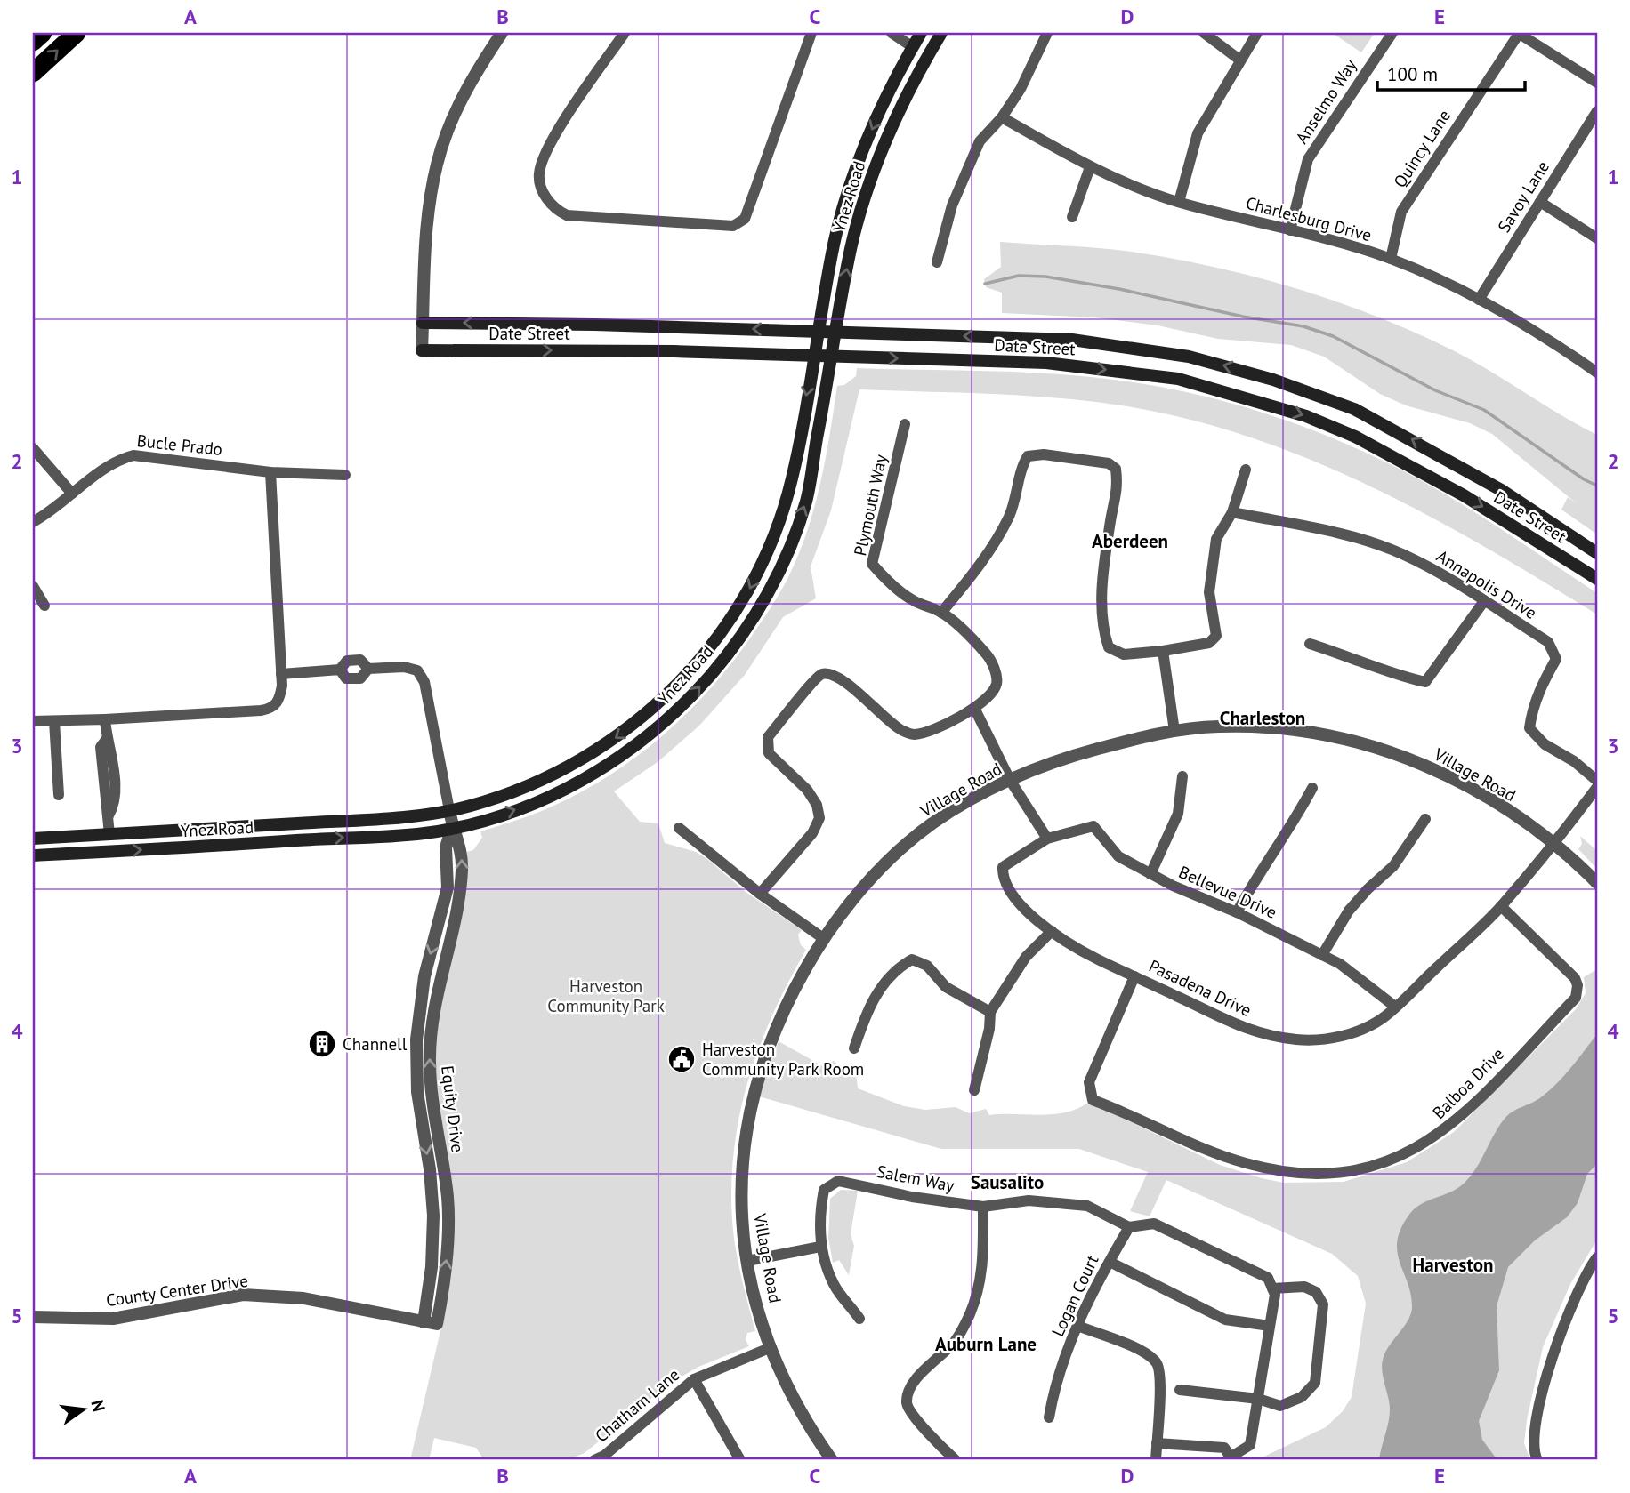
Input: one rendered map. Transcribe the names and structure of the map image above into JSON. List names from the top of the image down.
{
  "streets": {
    "main road": ["Ynez Road", "Date Street"],
    "street": [
      "Anselmo Way",
      "Quincy Lane",
      "Savoy Lane",
      "Charlesburg Drive",
      "Bucle Prado",
      "Plymouth Way",
      "Annapolis Drive",
      "Village Road",
      "Bellevue Drive",
      "Pasadena Drive",
      "Balboa Drive",
      "Equity Drive",
      "Salem Way",
      "County Center Drive",
      "Logan Court",
      "Chatham Lane"
    ]
  },
  "crossings": [
    ["Anselmo Way", "Charlesburg Drive"],
    ["Quincy Lane", "Charlesburg Drive"],
    ["Ynez Road", "Date Street"],
    ["Ynez Road", "Equity Drive"],
    ["Savoy Lane", "Charlesburg Drive"],
    ["Village Road", "Pasadena Drive"],
    ["Village Road", "Chatham Lane"],
    ["Bellevue Drive", "Pasadena Drive"],
    ["Pasadena Drive", "Balboa Drive"],
    ["Equity Drive", "County Center Drive"],
    ["Salem Way", "Logan Court"]
  ],
  "districts": [
    "Aberdeen",
    "Charleston",
    "Sausalito",
    "Harveston",
    "Auburn Lane"
  ],
  "parks": ["Harveston Community Park"],
  "places": {
    "building": ["Channell"],
    "public building": ["Harveston Community Park Room"]
  },
  "scale_bar": "100 m",
  "north": "right",
  "grid": {
    "columns": [
      "A",
      "B",
      "C",
      "D",
      "E"
    ],
    "rows": [
      "1",
      "2",
      "3",
      "4",
      "5"
    ]
  }
}
